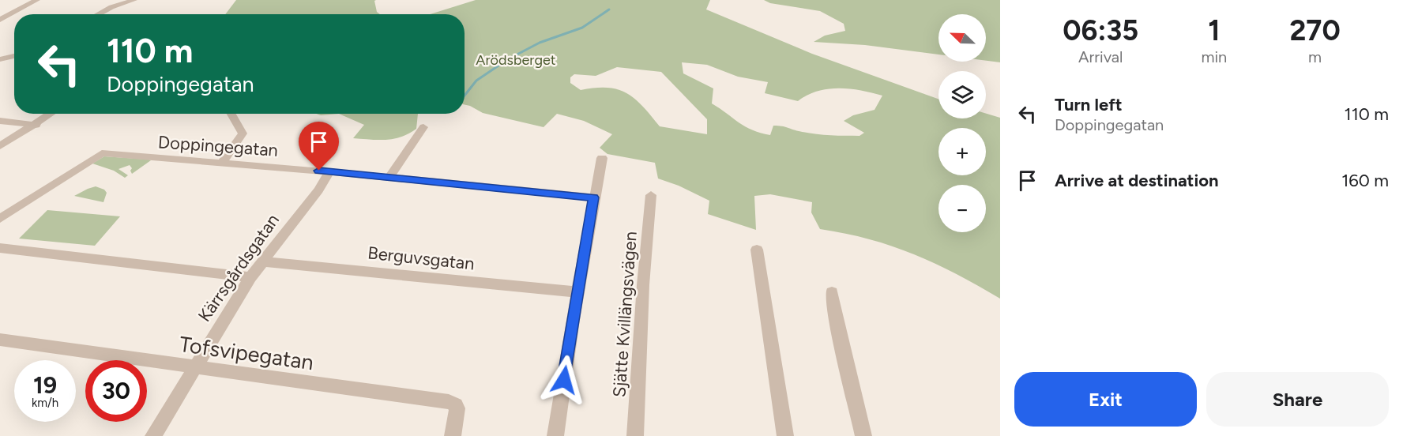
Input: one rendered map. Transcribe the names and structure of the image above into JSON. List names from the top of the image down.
{
  "streets": {
    "street": [
      "Doppingegatan",
      "Berguvsgatan",
      "Kärrsgårdsgatan",
      "Sjätte Kvillängsvägen",
      "Tofsvipegatan"
    ]
  },
  "crossings": [
    ["Doppingegatan", "Kärrsgårdsgatan"],
    ["Berguvsgatan", "Kärrsgårdsgatan"],
    ["Kärrsgårdsgatan", "Tofsvipegatan"]
  ],
  "parks": ["Arödsberget"],
  "north": "top left",
  "page": {
    "eta": [
      "06:35",
      "Arrival",
      "1",
      "min",
      "270",
      "m"
    ],
    "map_buttons": ["+", "−"],
    "turn": ["110 m", "Doppingegatan"],
    "list": [
      {
        "name": "Turn left",
        "note": "Doppingegatan",
        "value": "110 m"
      },
      {
        "name": "Arrive at destination",
        "value": "160 m"
      }
    ],
    "speed": "19 km/h",
    "limit": "30",
    "buttons": ["Exit", "Share"]
  }
}
